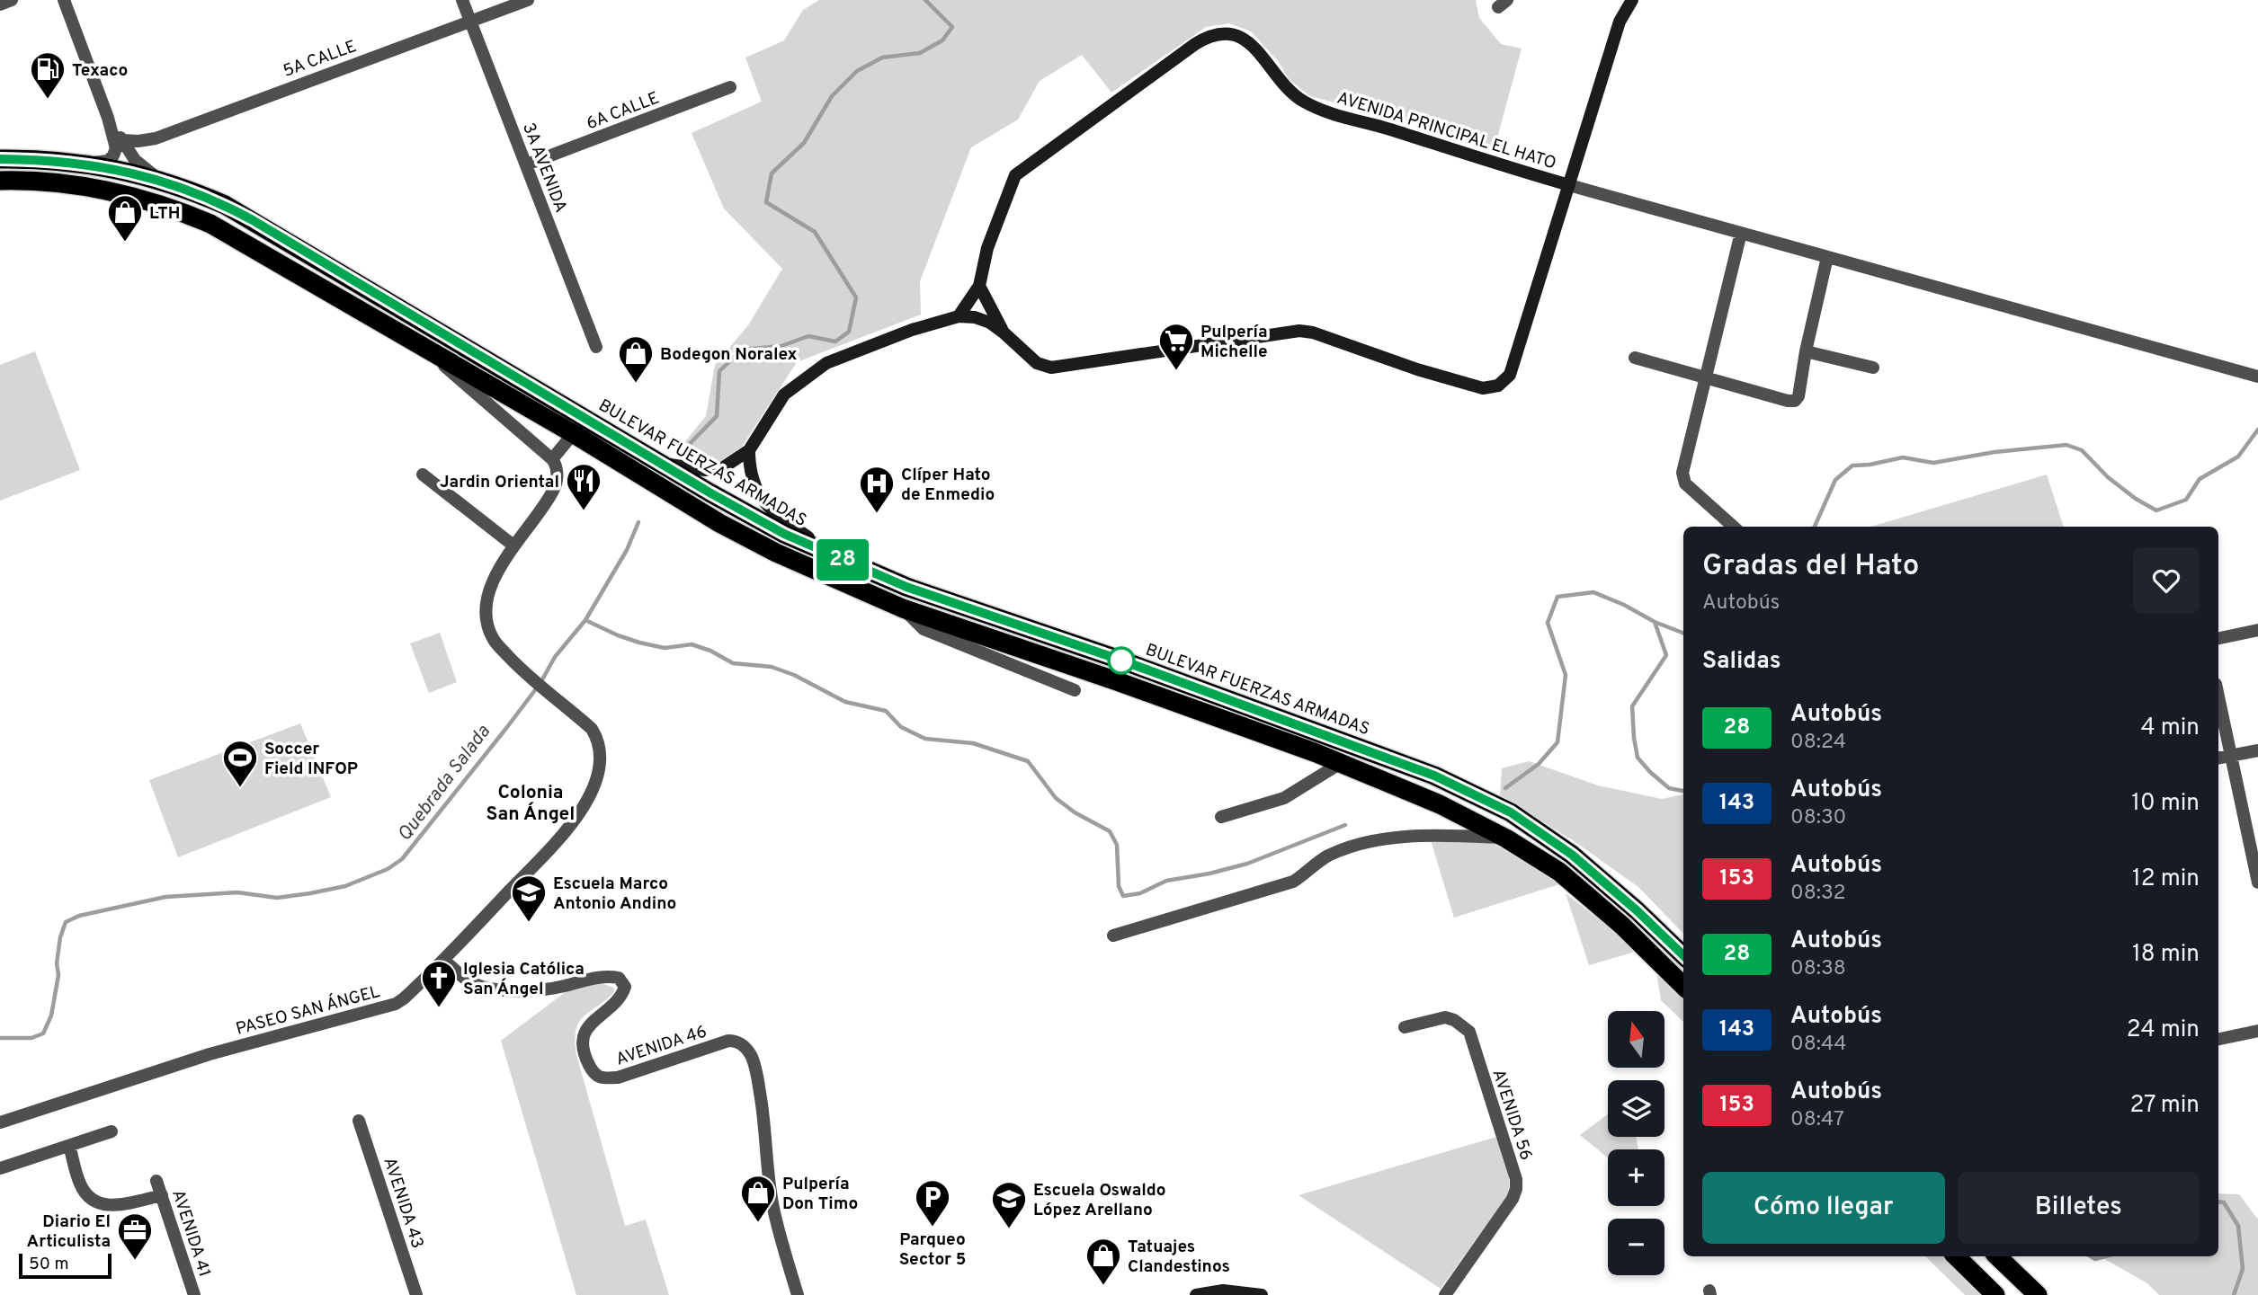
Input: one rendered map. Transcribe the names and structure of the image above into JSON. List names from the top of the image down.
{
  "streets": {
    "highway": ["BULEVAR FUERZAS ARMADAS"],
    "street": [
      "5A CALLE",
      "6A CALLE",
      "AVENIDA PRINCIPAL EL HATO",
      "3A AVENIDA",
      "PASEO SAN ÁNGEL",
      "AVENIDA 46",
      "AVENIDA 56",
      "AVENIDA 43",
      "AVENIDA 41"
    ]
  },
  "crossings": [
    ["5A CALLE", "3A AVENIDA"],
    ["6A CALLE", "3A AVENIDA"],
    ["AVENIDA PRINCIPAL EL HATO", "BULEVAR FUERZAS ARMADAS"],
    ["PASEO SAN ÁNGEL", "AVENIDA 46"]
  ],
  "districts": ["Colonia San Ángel"],
  "water": ["Quebrada Salada"],
  "places": {
    "fuel station": ["Texaco"],
    "shop": [
      "LTH",
      "Bodegon Noralex",
      "Pulpería Don Timo",
      "Tatuajes Clandestinos"
    ],
    "supermarket": ["Pulpería Michelle"],
    "restaurant": ["Jardin Oriental"],
    "hospital": ["Clíper Hato de Enmedio"],
    "sports": ["Soccer Field INFOP"],
    "school or university": ["Escuela Marco Antonio Andino", "Escuela Oswaldo López Arellano"],
    "church": ["Iglesia Católica San Ángel"],
    "parking": ["Parqueo Sector 5"],
    "office": ["Diario El Articulista"]
  },
  "lines": ["bus line 28"],
  "scale_bar": "50 m",
  "north": "top",
  "page": {
    "on_map": "28",
    "heading": [
      ["Gradas del Hato", "Autobús"],
      "Salidas"
    ],
    "list": [
      {
        "mark": "28",
        "name": "Autobús",
        "note": "08:24",
        "value": "4 min"
      },
      {
        "mark": "143",
        "name": "Autobús",
        "note": "08:30",
        "value": "10 min"
      },
      {
        "mark": "153",
        "name": "Autobús",
        "note": "08:32",
        "value": "12 min"
      },
      {
        "mark": "28",
        "name": "Autobús",
        "note": "08:38",
        "value": "18 min"
      },
      {
        "mark": "143",
        "name": "Autobús",
        "note": "08:44",
        "value": "24 min"
      },
      {
        "mark": "153",
        "name": "Autobús",
        "note": "08:47",
        "value": "27 min"
      }
    ],
    "map_buttons": ["+", "−"],
    "buttons": ["Cómo llegar", "Billetes"],
    "scale": "50 m"
  }
}
